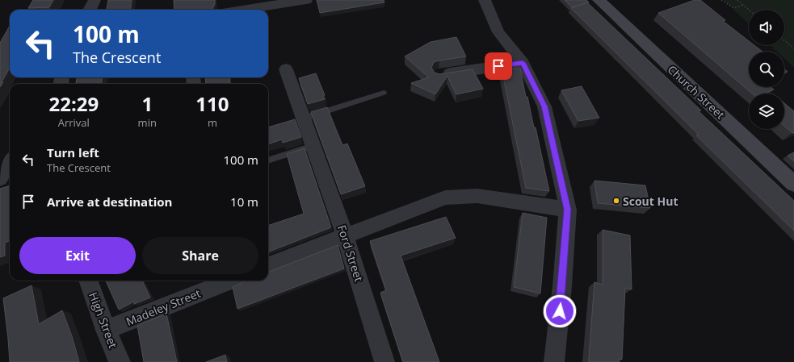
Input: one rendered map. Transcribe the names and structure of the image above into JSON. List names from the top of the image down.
{
  "streets": {
    "main road": ["Church Street"],
    "street": ["Ford Street", "Madeley Street", "High Street"]
  },
  "crossings": [
    ["Madeley Street", "High Street"]
  ],
  "places": ["Scout Hut"],
  "page": {
    "turn": ["100 m", "The Crescent"],
    "eta": [
      "22:29",
      "Arrival",
      "1",
      "min",
      "110",
      "m"
    ],
    "list": [
      {
        "name": "Turn left",
        "note": "The Crescent",
        "value": "100 m"
      },
      {
        "name": "Arrive at destination",
        "value": "10 m"
      }
    ],
    "buttons": ["Exit", "Share"]
  }
}
